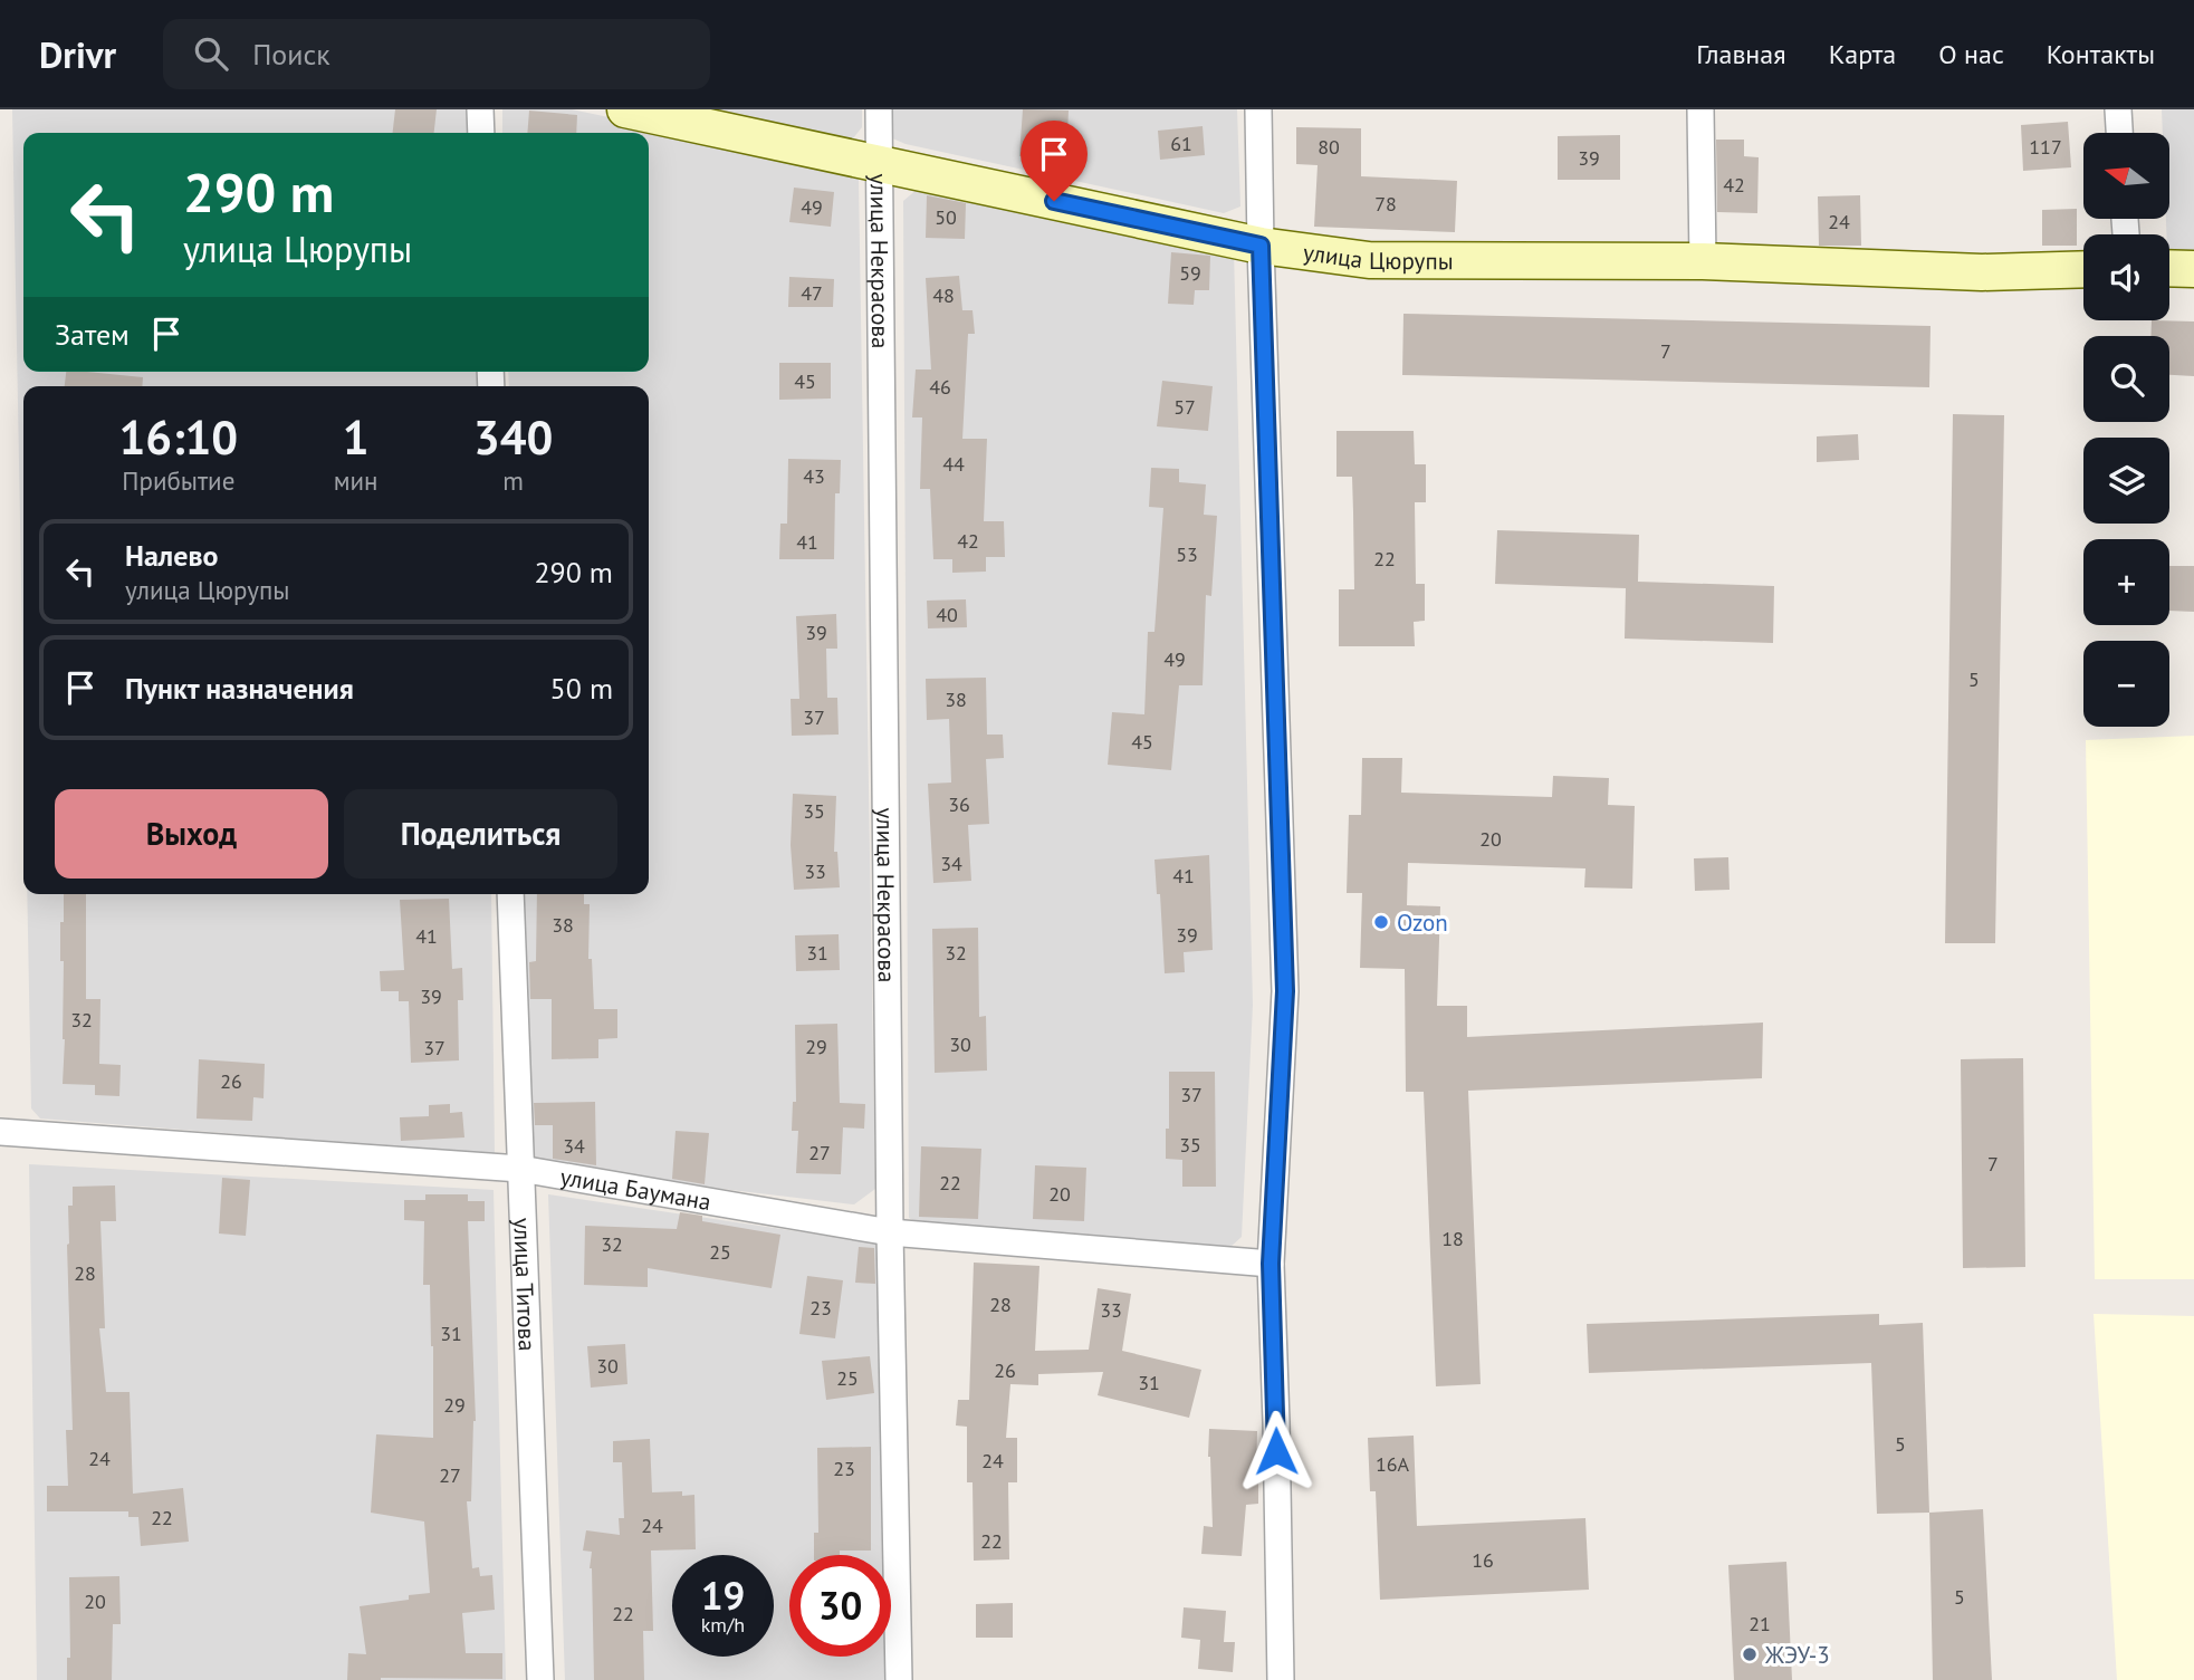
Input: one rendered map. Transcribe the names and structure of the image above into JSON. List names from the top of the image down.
{
  "streets": {
    "street": [
      "улица Цюрупы",
      "улица Некрасова",
      "улица Баумана",
      "улица Титова"
    ]
  },
  "crossings": [
    ["улица Цюрупы", "улица Некрасова"],
    ["улица Некрасова", "улица Баумана"],
    ["улица Баумана", "улица Титова"]
  ],
  "places": ["Ozon", "ЖЭУ-3"],
  "house_numbers": [
    "61",
    "80",
    "117",
    "39",
    "42",
    "78",
    "49",
    "50",
    "24",
    "59",
    "47",
    "48",
    "7",
    "45",
    "46",
    "57",
    "44",
    "43",
    "42",
    "41",
    "53",
    "22",
    "40",
    "39",
    "49",
    "5",
    "38",
    "37",
    "45",
    "36",
    "35",
    "20",
    "34",
    "33",
    "41",
    "38",
    "39",
    "41",
    "31",
    "32",
    "39",
    "32",
    "30",
    "29",
    "37",
    "26",
    "37",
    "35",
    "34",
    "27",
    "7",
    "22",
    "20",
    "18",
    "32",
    "25",
    "28",
    "28",
    "23",
    "33",
    "31",
    "30",
    "26",
    "25",
    "31",
    "29",
    "5",
    "24",
    "24",
    "16А",
    "23",
    "27",
    "22",
    "24",
    "22",
    "16",
    "5",
    "20",
    "22",
    "21"
  ],
  "north": "left",
  "page": {
    "header": "Drivr",
    "search": "Поиск",
    "nav": [
      "Главная",
      "Карта",
      "О нас",
      "Контакты"
    ],
    "map_buttons": ["+", "−"],
    "turn": ["290 m", "улица Цюрупы"],
    "then": "Затем",
    "eta": [
      "16:10",
      "Прибытие",
      "1",
      "мин",
      "340",
      "m"
    ],
    "list": [
      {
        "name": "Налево",
        "note": "улица Цюрупы",
        "value": "290 m"
      },
      {
        "name": "Пункт назначения",
        "value": "50 m"
      }
    ],
    "buttons": ["Выход", "Поделиться"],
    "speed": "19 km/h",
    "limit": "30"
  }
}
